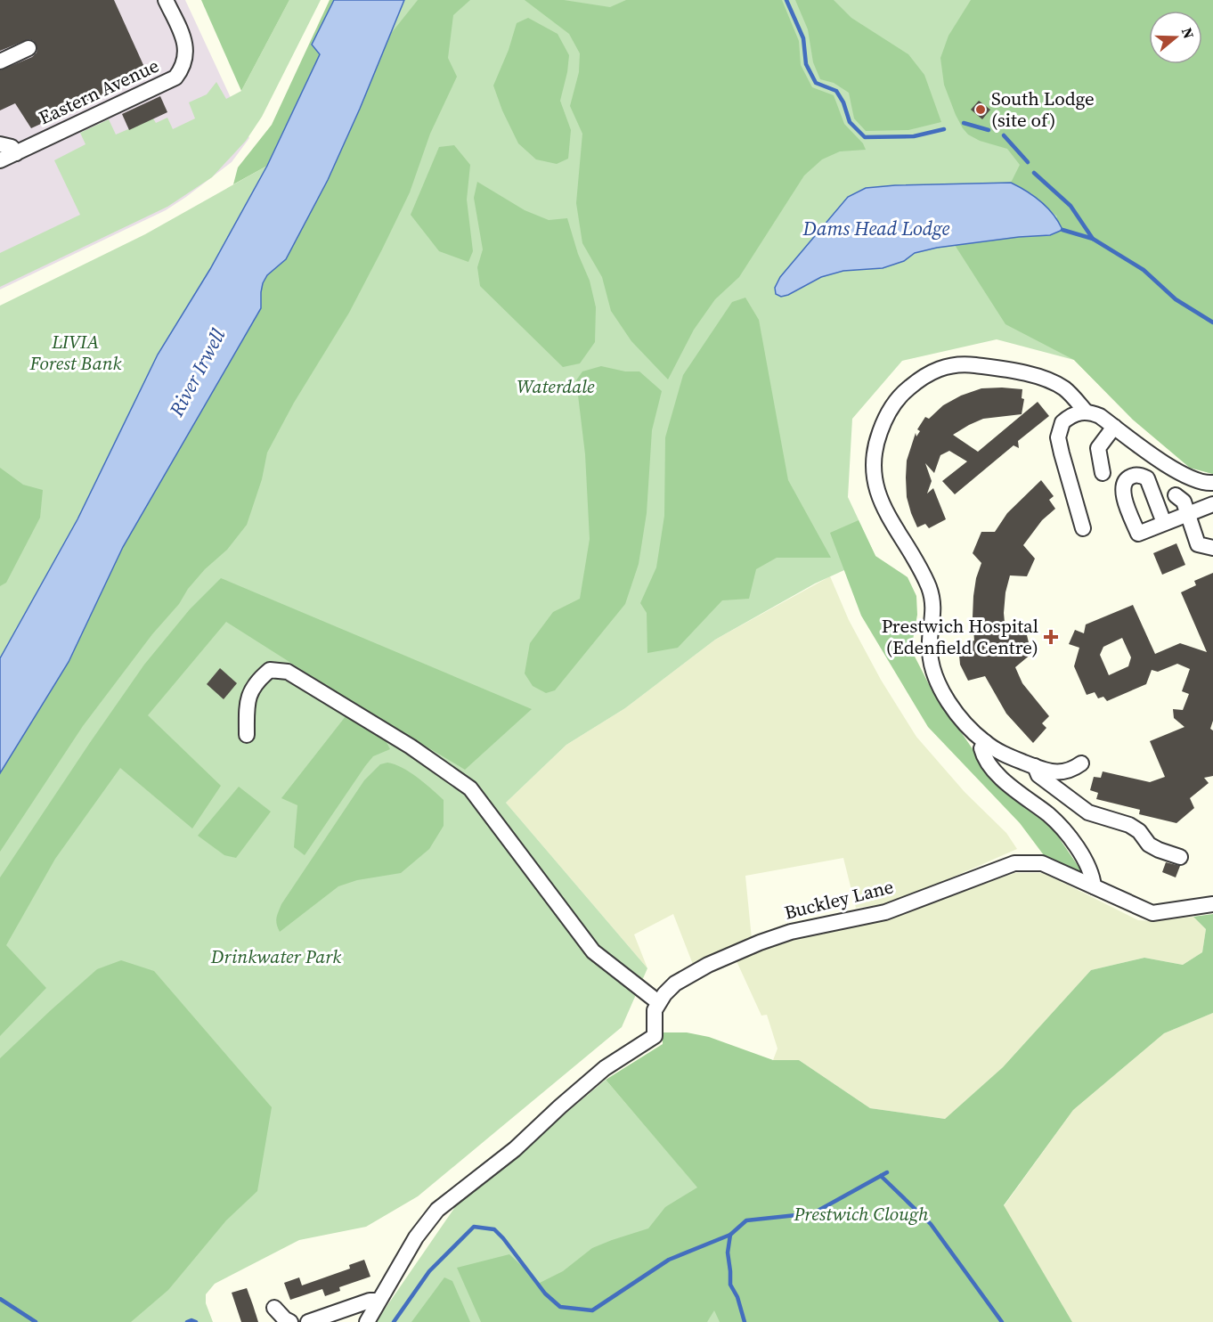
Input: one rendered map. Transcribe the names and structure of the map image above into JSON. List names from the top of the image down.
{
  "streets": {
    "street": ["Eastern Avenue", "Buckley Lane"]
  },
  "water": ["Dams Head Lodge", "River Irwell"],
  "parks": [
    "LIVIA Forest Bank",
    "Waterdale",
    "Drinkwater Park",
    "Prestwich Clough"
  ],
  "places": {
    "other": ["South Lodge (site of)"],
    "health": ["Prestwich Hospital (Edenfield Centre)"]
  },
  "north": "right"
}
